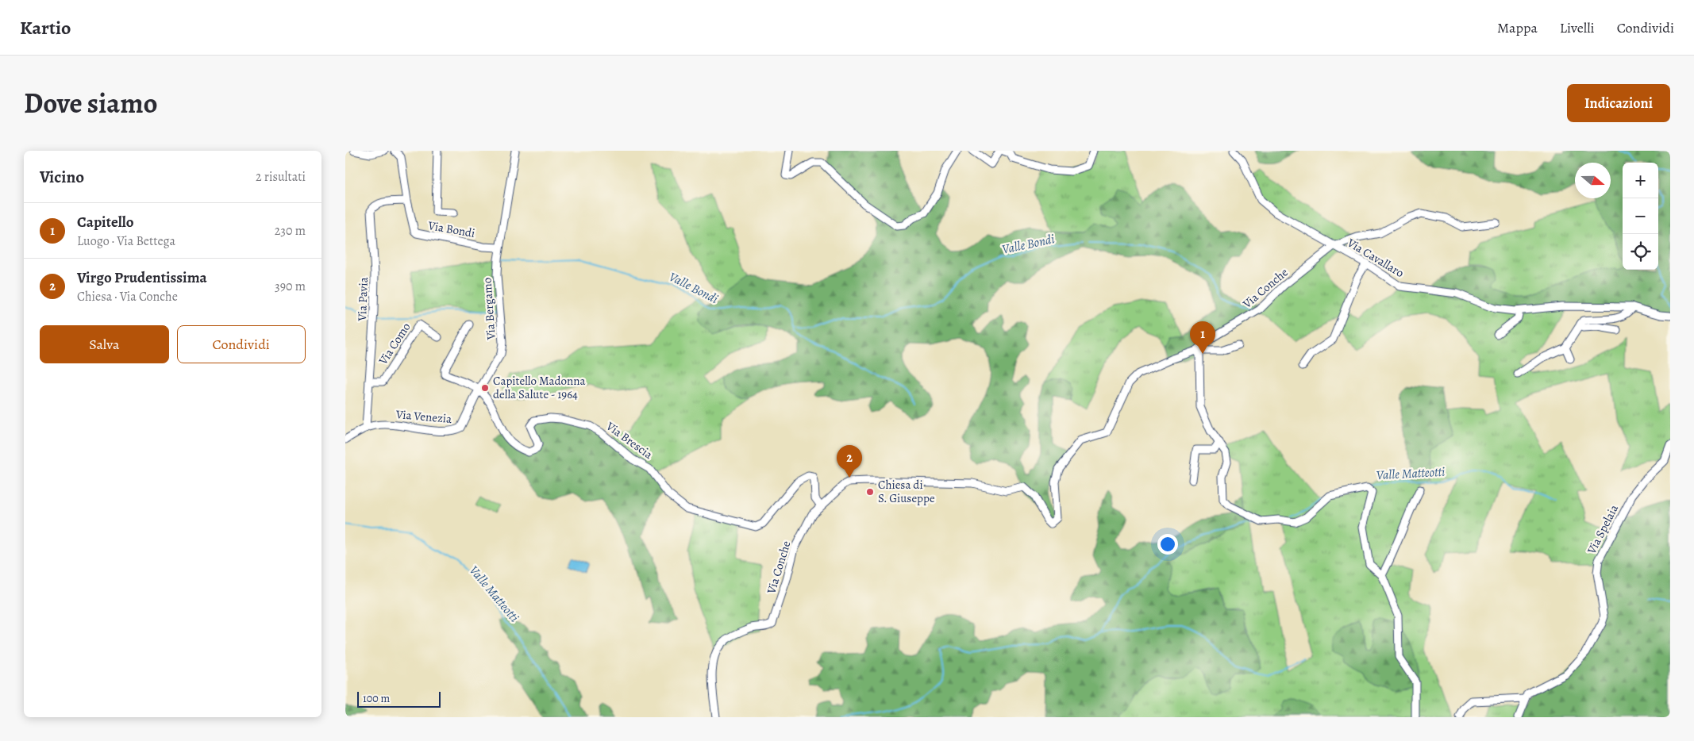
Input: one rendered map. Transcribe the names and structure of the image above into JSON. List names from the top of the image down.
{
  "streets": {
    "street": [
      "Via Bondi",
      "Via Cavallaro",
      "Via Conche",
      "Via Pavia",
      "Via Bergamo",
      "Via Como",
      "Via Venezia",
      "Via Brescia",
      "Via Spelaia"
    ]
  },
  "crossings": [
    ["Via Bondi", "Via Pavia"],
    ["Via Bondi", "Via Bergamo"],
    ["Via Cavallaro", "Via Conche"],
    ["Via Conche", "Via Brescia"],
    ["Via Pavia", "Via Como"],
    ["Via Pavia", "Via Venezia"],
    ["Via Bergamo", "Via Venezia"],
    ["Via Bergamo", "Via Brescia"],
    ["Via Venezia", "Via Brescia"]
  ],
  "water": ["Valle Bondi", "Valle Matteotti"],
  "places": ["Capitello Madonna della Salute - 1964", "Chiesa di S. Giuseppe"],
  "scale_bar": "100 m",
  "north": "right",
  "page": {
    "header": "Kartio",
    "nav": ["Mappa", "Livelli", "Condividi"],
    "title": "Dove siamo",
    "buttons": [
      "Indicazioni",
      ["Salva", "Condividi"]
    ],
    "heading": ["Vicino", "2 risultati"],
    "map_buttons": ["+", "−"],
    "list": [
      {
        "mark": "1",
        "name": "Capitello",
        "note": "Luogo · Via Bettega",
        "value": "230 m"
      },
      {
        "mark": "2",
        "name": "Virgo Prudentissima",
        "note": "Chiesa · Via Conche",
        "value": "390 m"
      }
    ],
    "pins": ["1", "2"],
    "scale": "100 m"
  }
}
